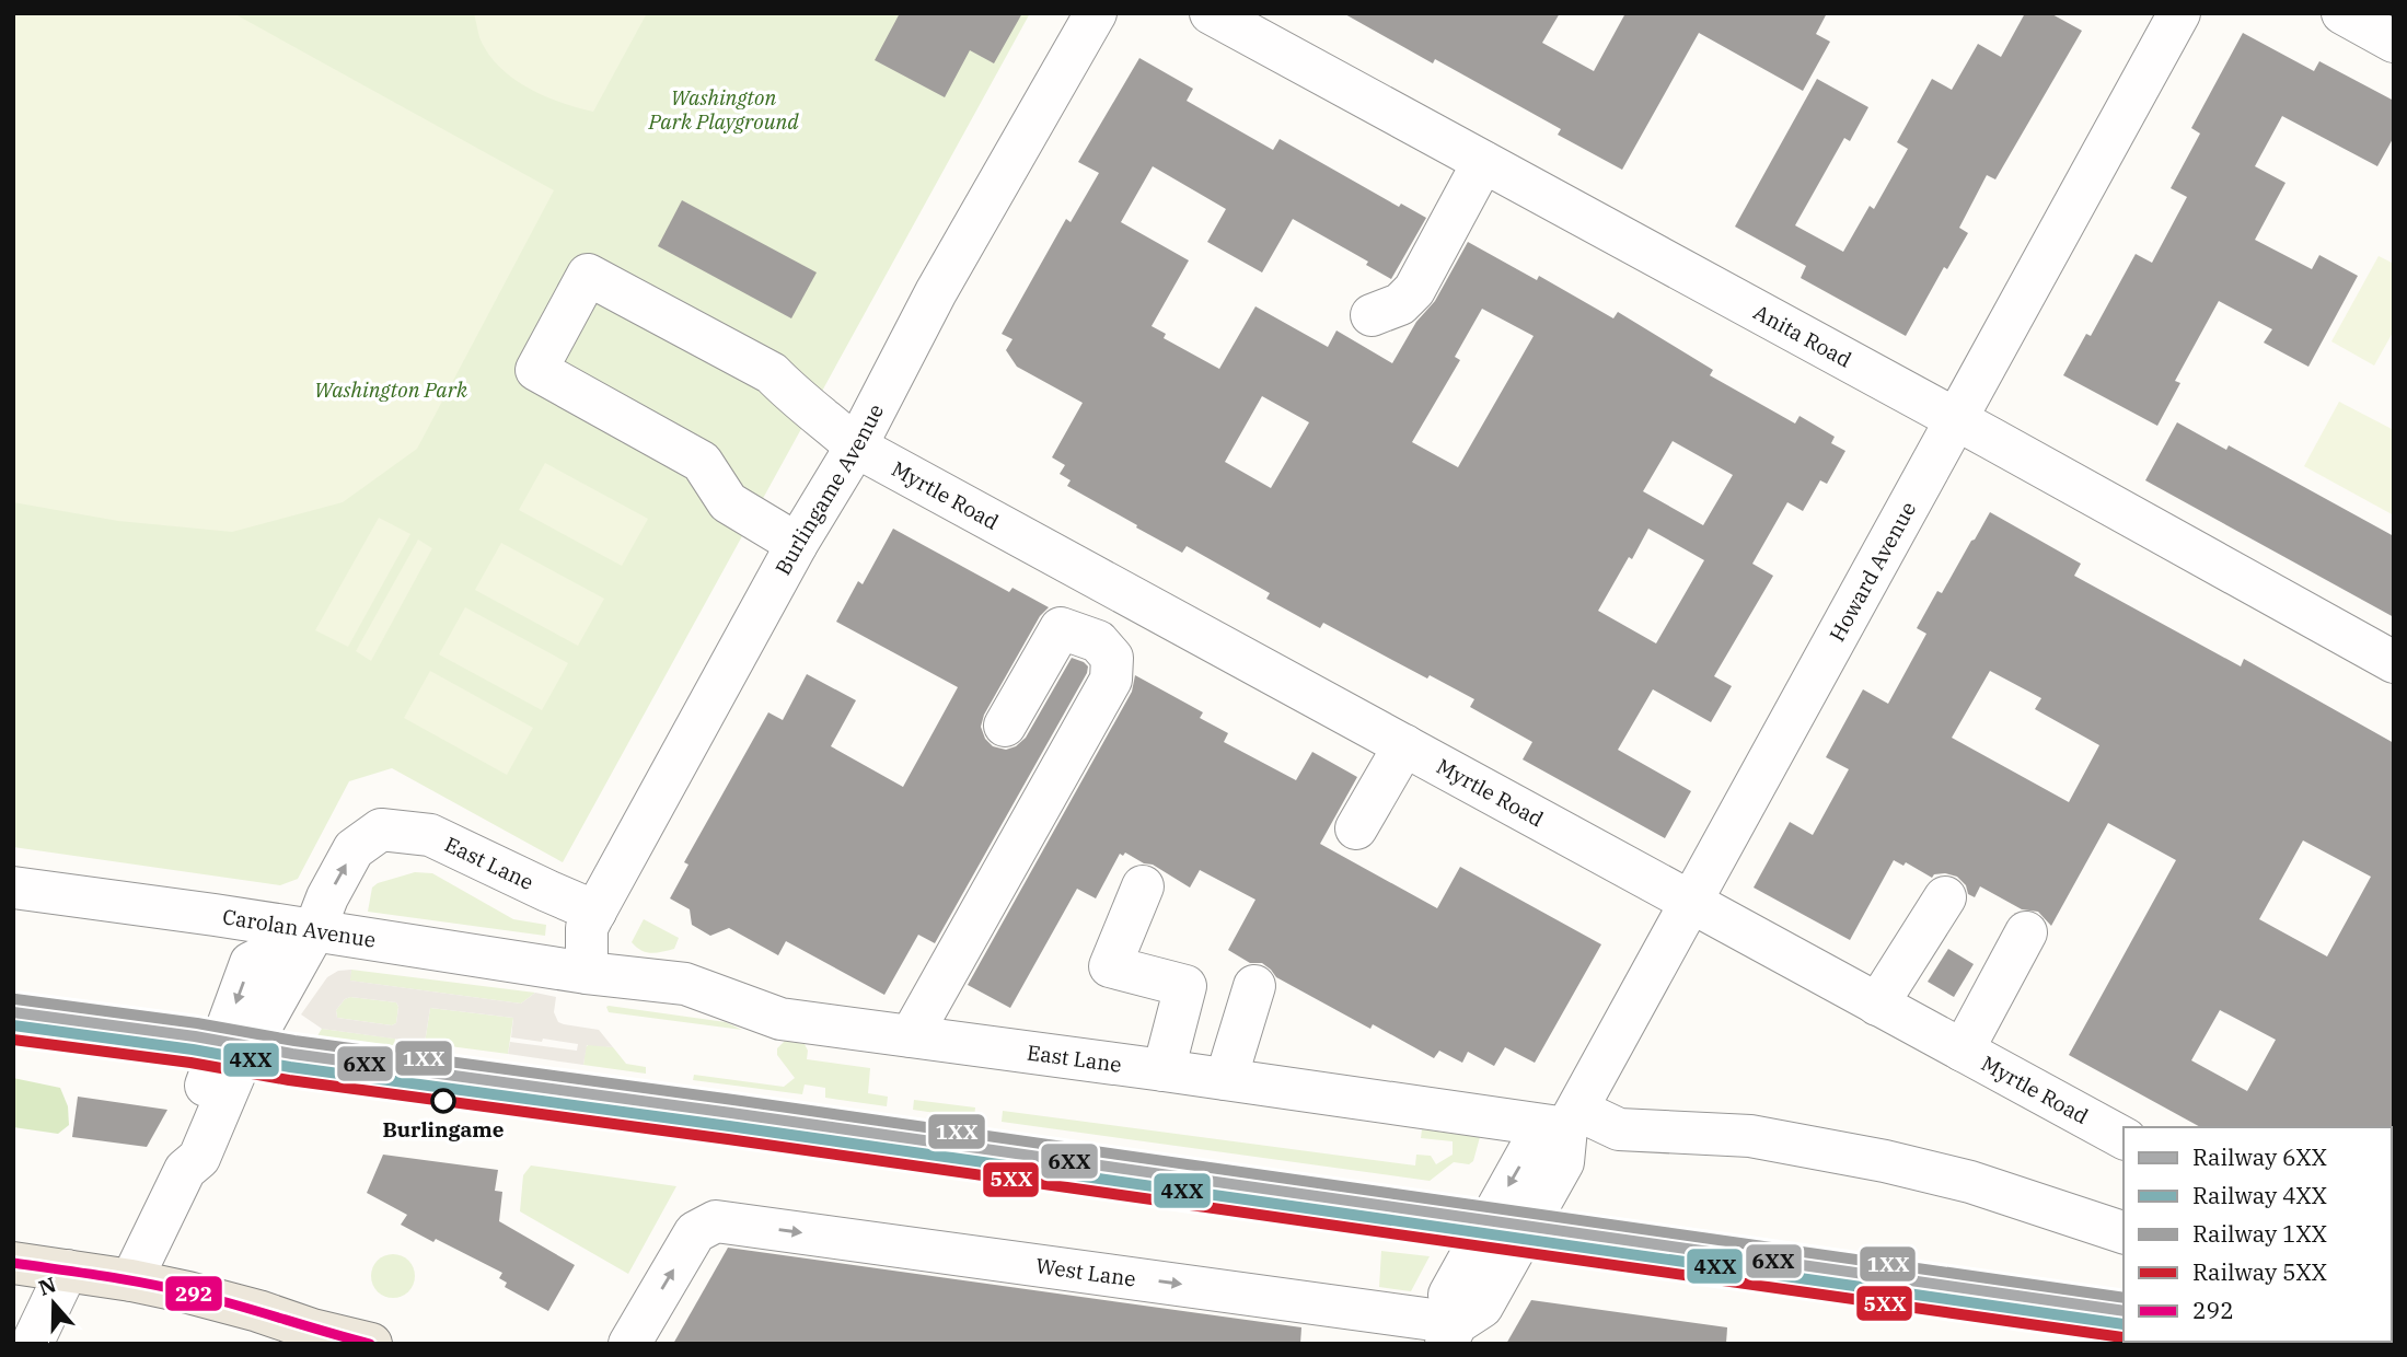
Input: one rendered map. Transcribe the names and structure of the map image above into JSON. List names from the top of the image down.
{
  "streets": {
    "street": [
      "Anita Road",
      "Burlingame Avenue",
      "Myrtle Road",
      "Howard Avenue",
      "East Lane",
      "Carolan Avenue",
      "West Lane"
    ]
  },
  "crossings": [
    ["Anita Road", "Howard Avenue"],
    ["Burlingame Avenue", "Myrtle Road"],
    ["Burlingame Avenue", "East Lane"],
    ["Burlingame Avenue", "Carolan Avenue"],
    ["Myrtle Road", "Howard Avenue"],
    ["Howard Avenue", "East Lane"],
    ["East Lane", "Carolan Avenue"]
  ],
  "one_way": ["West Lane"],
  "parks": ["Washington Park Playground", "Washington Park"],
  "places": ["Burlingame"],
  "lines": [
    "rail line 1XX",
    "rail line 6XX",
    "rail line 4XX",
    "rail line 5XX",
    "transit line 292"
  ],
  "legend": [
    "Railway 6XX",
    "Railway 4XX",
    "Railway 1XX",
    "Railway 5XX",
    "292"
  ],
  "north": "top"
}
